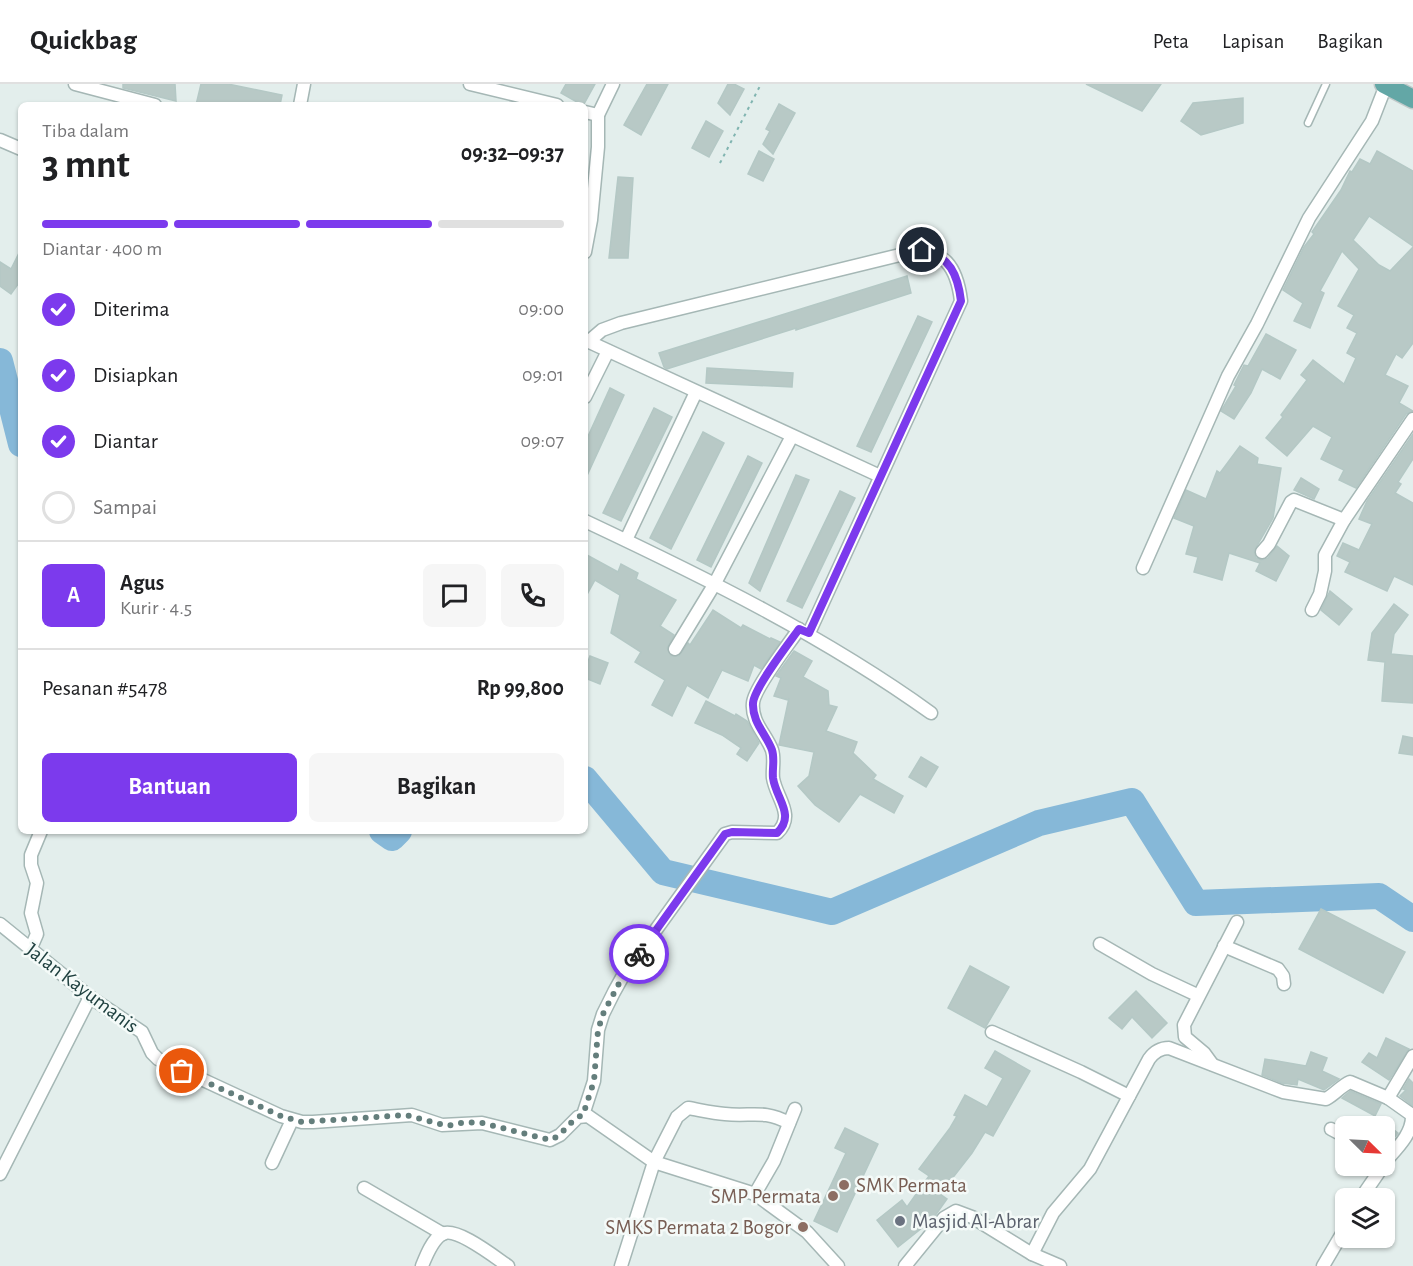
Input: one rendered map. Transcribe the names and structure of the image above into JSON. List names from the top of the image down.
{
  "streets": {
    "street": ["Jalan Kayumanis"]
  },
  "places": [
    "SMK Permata",
    "SMP Permata",
    "Masjid Al-Abrar",
    "SMKS Permata 2 Bogor"
  ],
  "north": "bottom right",
  "page": {
    "header": "Quickbag",
    "nav": ["Peta", "Lapisan", "Bagikan"],
    "heading": ["3 mnt", "Tiba dalam", "09:32–09:37"],
    "panel": [
      "Agus",
      "Kurir · 4.5",
      "Pesanan #5478",
      "Rp 99,800"
    ],
    "bar": "Diantar · 400 m",
    "list": [
      ["Diterima", "09:00"],
      ["Disiapkan", "09:01"],
      ["Diantar", "09:07"],
      "Sampai"
    ],
    "round": "A",
    "buttons": ["Bantuan", "Bagikan"]
  }
}
